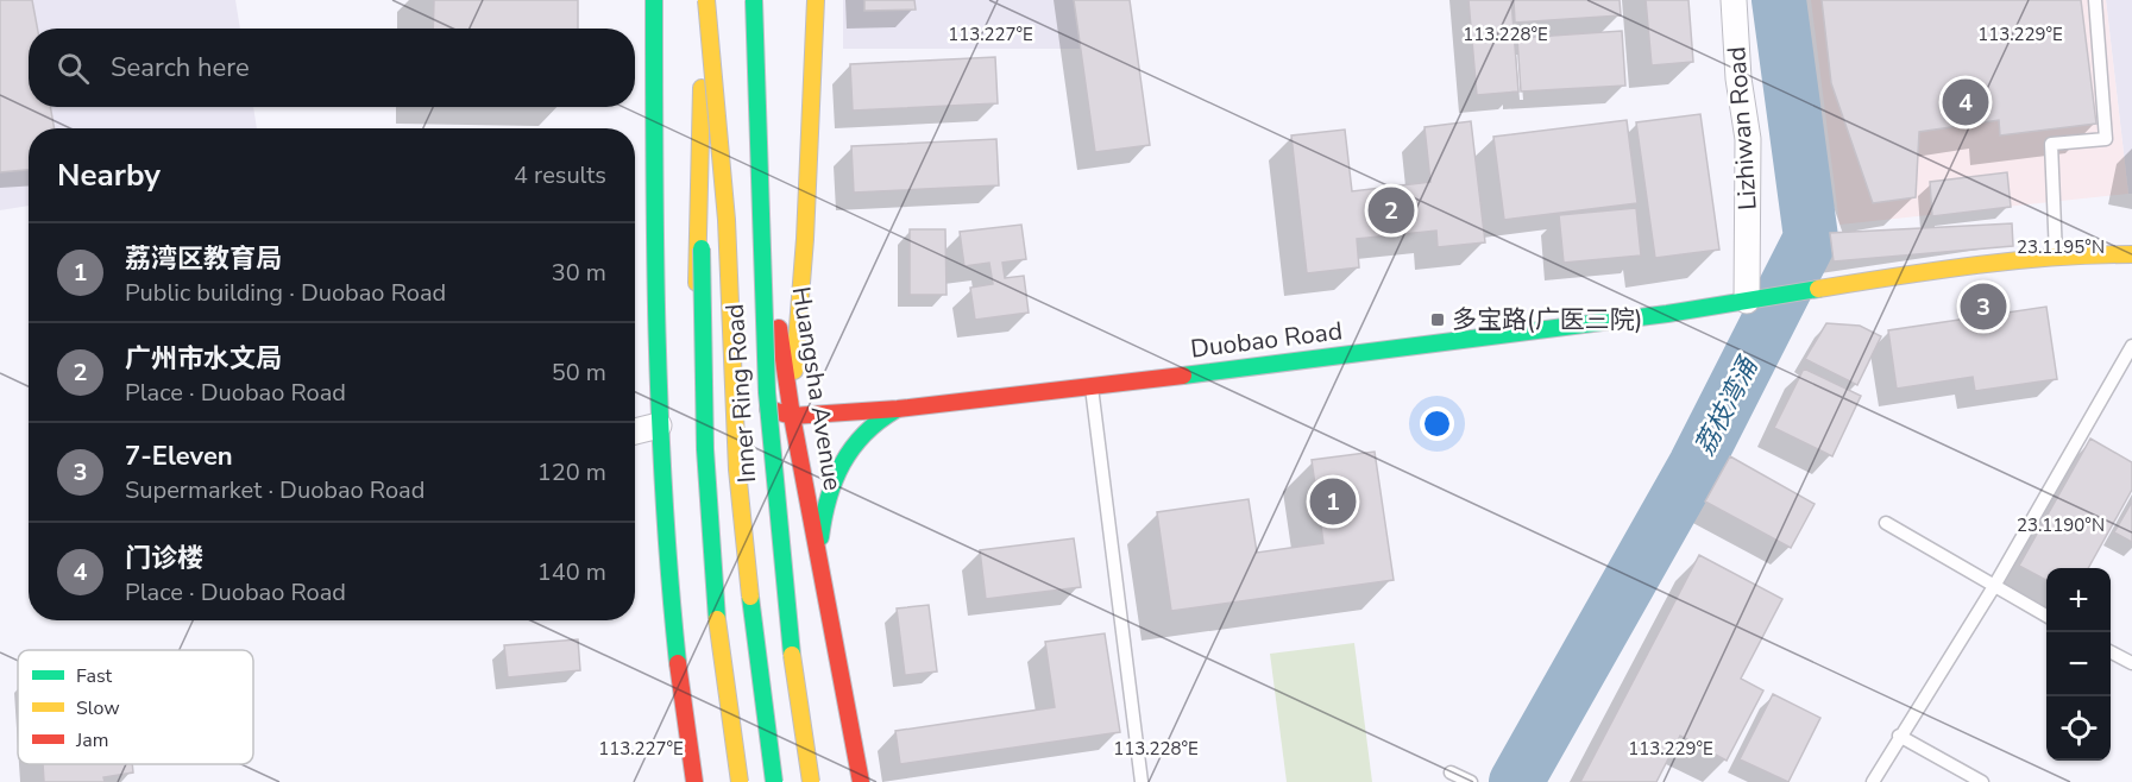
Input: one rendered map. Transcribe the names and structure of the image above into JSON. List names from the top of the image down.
{
  "streets": {
    "main road": ["Duobao Road", "Huangsha Avenue", "Inner Ring Road"],
    "street": ["Lizhiwan Road"]
  },
  "crossings": [
    ["Lizhiwan Road", "Duobao Road"],
    ["Duobao Road", "Huangsha Avenue"]
  ],
  "water": ["荔枝湾涌"],
  "places": {
    "transit": ["多宝路(广医三院)"]
  },
  "legend": ["Fast", "Slow", "Jam"],
  "page": {
    "search": "Search here",
    "pins": [
      "4",
      "2",
      "3",
      "1"
    ],
    "heading": ["Nearby", "4 results"],
    "list": [
      {
        "mark": "1",
        "name": "荔湾区教育局",
        "note": "Public building · Duobao Road",
        "value": "30 m"
      },
      {
        "mark": "2",
        "name": "广州市水文局",
        "note": "Place · Duobao Road",
        "value": "50 m"
      },
      {
        "mark": "3",
        "name": "7-Eleven",
        "note": "Supermarket · Duobao Road",
        "value": "120 m"
      },
      {
        "mark": "4",
        "name": "门诊楼",
        "note": "Place · Duobao Road",
        "value": "140 m"
      }
    ],
    "map_buttons": ["+", "−"]
  },
  "coordinates": [
    "113.227°E",
    "113.228°E",
    "113.229°E",
    "23.1195°N",
    "23.1190°N"
  ]
}
